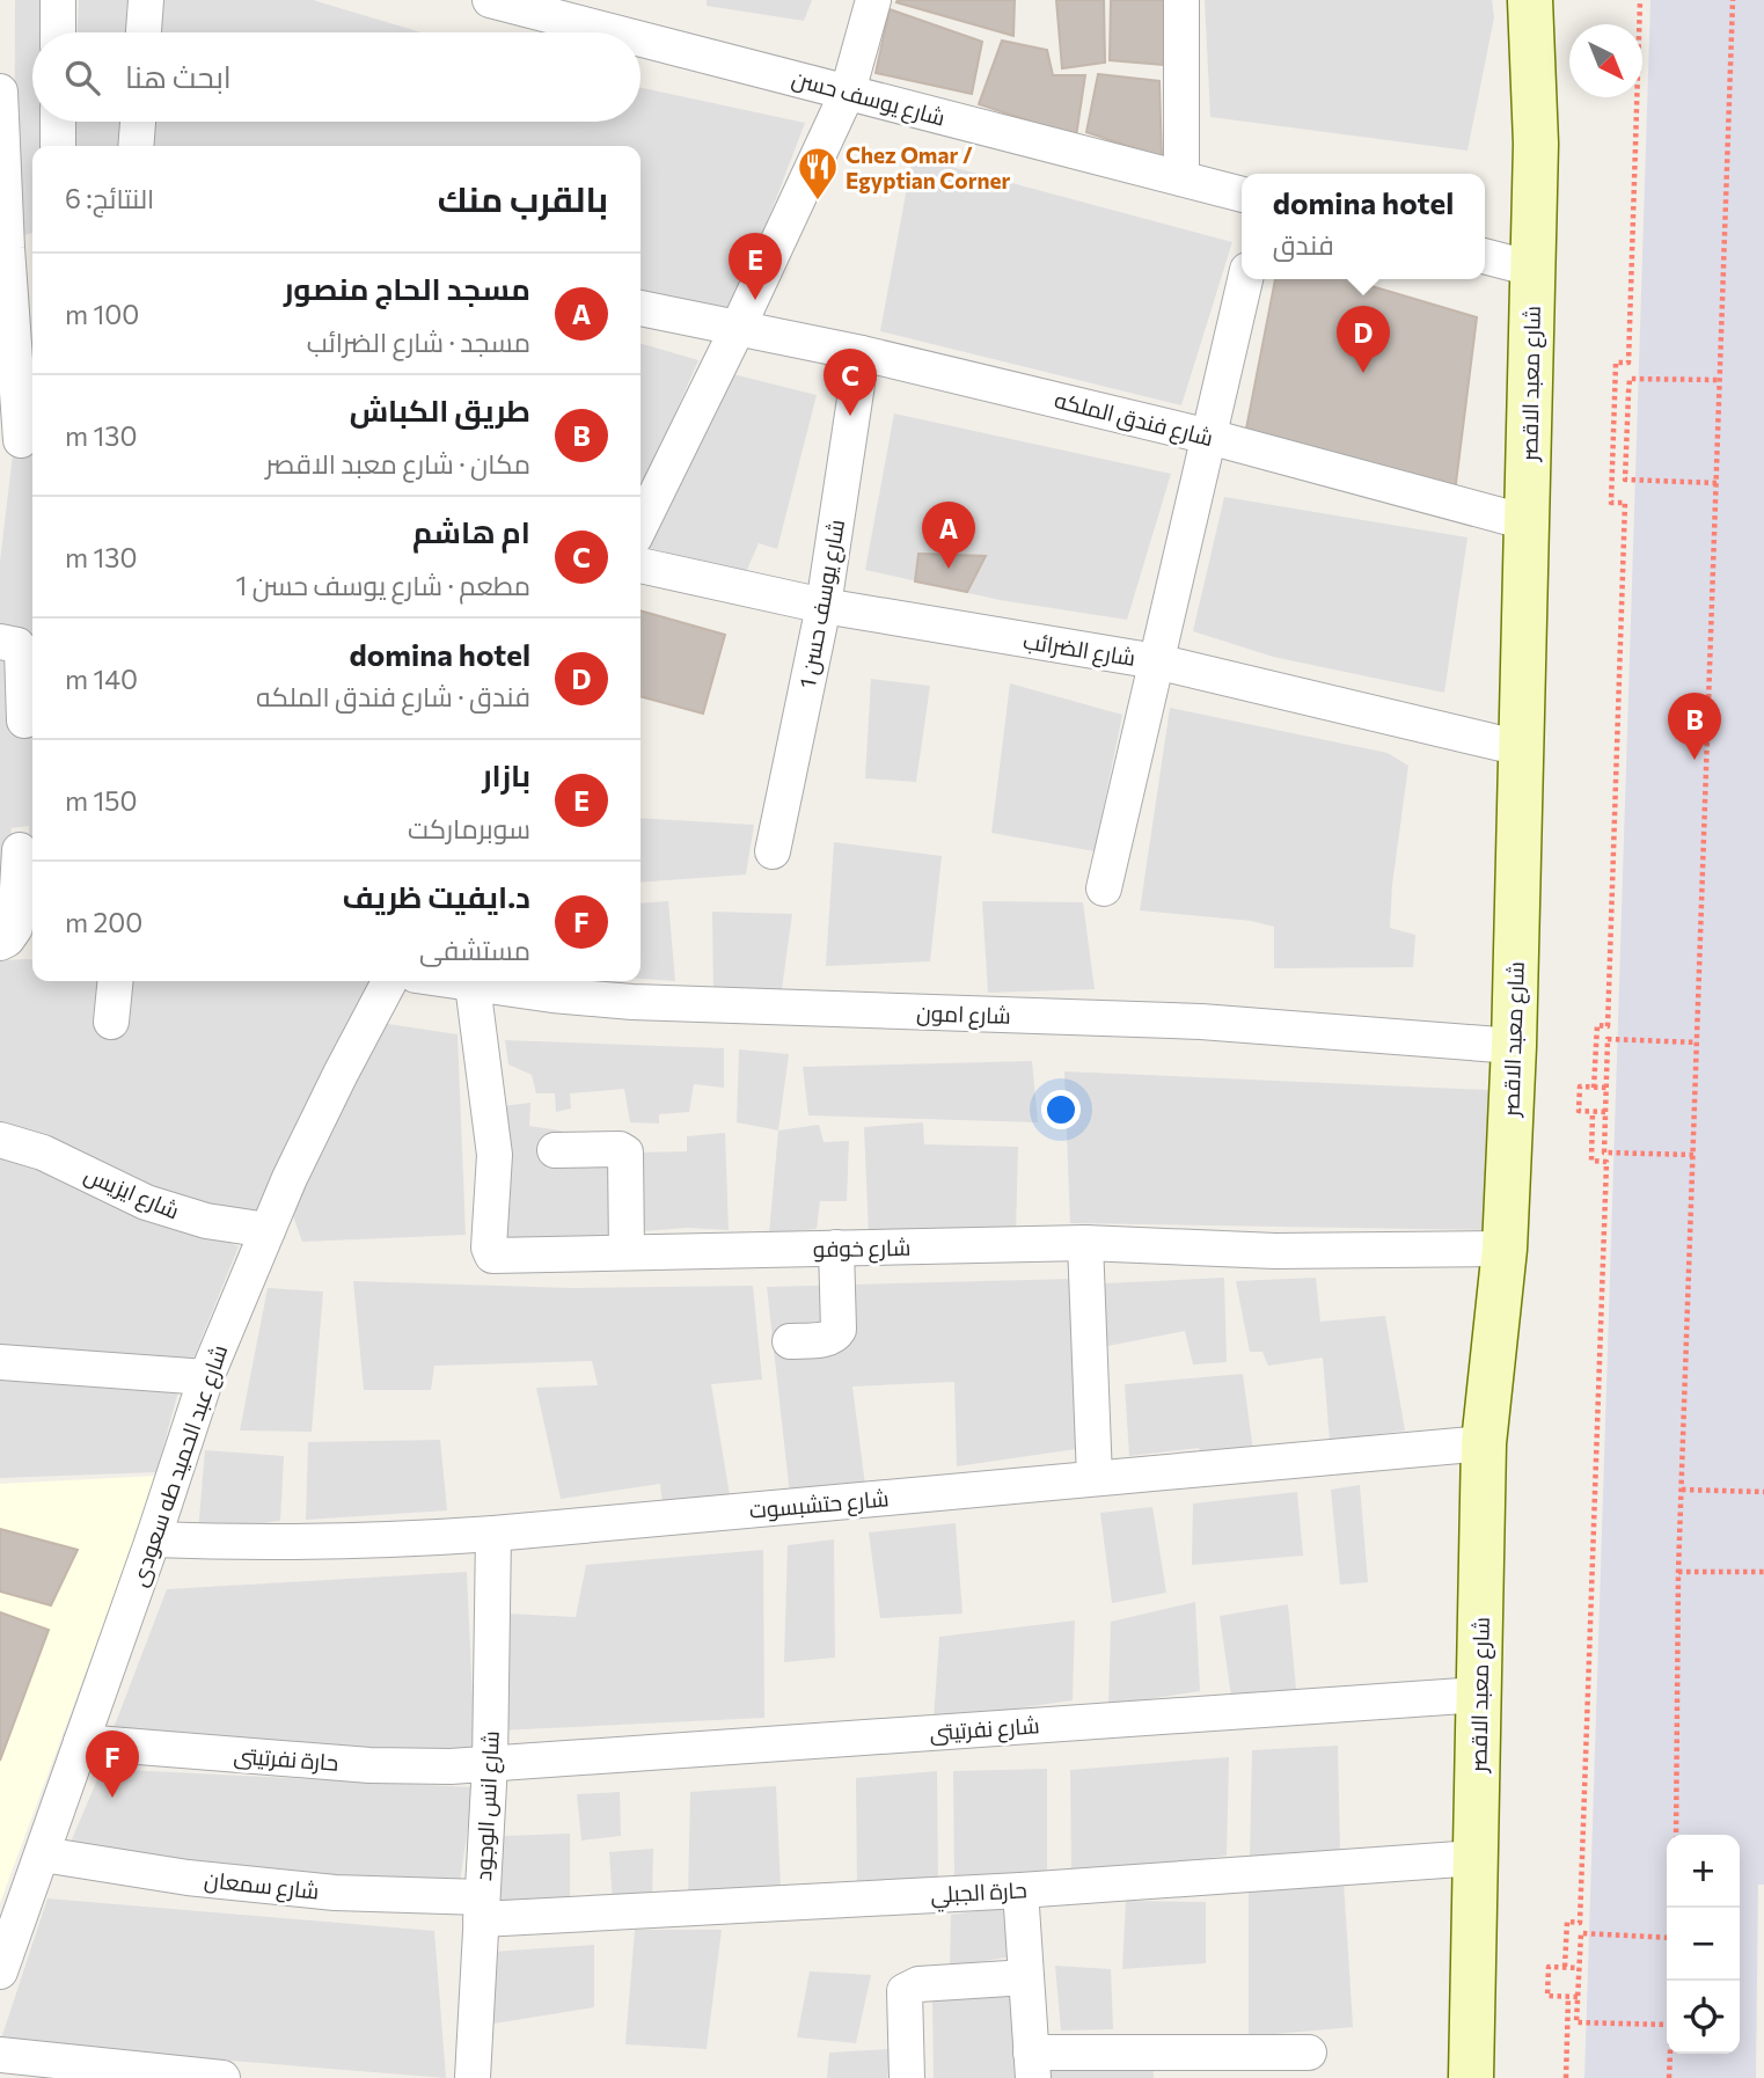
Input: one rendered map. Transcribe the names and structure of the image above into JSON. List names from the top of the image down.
{
  "streets": {
    "main road": ["شارع معبد الاقصر"],
    "street": [
      "شارع يوسف حسن",
      "شارع فندق الملكه",
      "شارع يوسف حسن 1",
      "شارع الضرائب",
      "شارع امون",
      "شارع ايزيس",
      "شارع خوفو",
      "شارع عبد الحميد طه سعودى",
      "شارع حتشبسوت",
      "شارع نفرتيتى",
      "حارة نفرتيتى",
      "شارع انس الوجود",
      "شارع سمعان",
      "حارة الجبلي"
    ]
  },
  "crossings": [
    ["شارع معبد الاقصر", "شارع فندق الملكه"],
    ["شارع معبد الاقصر", "شارع الضرائب"],
    ["شارع معبد الاقصر", "شارع امون"],
    ["شارع معبد الاقصر", "شارع خوفو"],
    ["شارع معبد الاقصر", "شارع حتشبسوت"],
    ["شارع معبد الاقصر", "شارع نفرتيتى"],
    ["شارع معبد الاقصر", "حارة الجبلي"],
    ["شارع فندق الملكه", "شارع يوسف حسن 1"],
    ["شارع يوسف حسن 1", "شارع الضرائب"],
    ["شارع امون", "شارع خوفو"],
    ["شارع ايزيس", "شارع عبد الحميد طه سعودى"],
    ["شارع عبد الحميد طه سعودى", "شارع حتشبسوت"],
    ["شارع عبد الحميد طه سعودى", "حارة نفرتيتى"],
    ["شارع عبد الحميد طه سعودى", "شارع سمعان"],
    ["شارع حتشبسوت", "شارع انس الوجود"],
    ["شارع نفرتيتى", "حارة نفرتيتى"],
    ["شارع نفرتيتى", "شارع انس الوجود"],
    ["حارة نفرتيتى", "شارع انس الوجود"],
    ["شارع انس الوجود", "شارع سمعان"],
    ["شارع انس الوجود", "حارة الجبلي"],
    ["شارع سمعان", "حارة الجبلي"]
  ],
  "places": {
    "restaurant": ["Chez Omar / Egyptian Corner"]
  },
  "north": "bottom right",
  "page": {
    "search": "ابحث هنا",
    "heading": ["بالقرب منك", "النتائج: 6"],
    "popup": ["domina hotel", "فندق"],
    "pins": [
      "E",
      "D",
      "C",
      "A",
      "B",
      "F"
    ],
    "list": [
      {
        "mark": "A",
        "name": "مسجد الحاج منصور",
        "note": "مسجد · شارع الضرائب",
        "value": "100 m"
      },
      {
        "mark": "B",
        "name": "طريق الكباش",
        "note": "مكان · شارع معبد الاقصر",
        "value": "130 m"
      },
      {
        "mark": "C",
        "name": "ام هاشم",
        "note": "مطعم · شارع يوسف حسن 1",
        "value": "130 m"
      },
      {
        "mark": "D",
        "name": "domina hotel",
        "note": "فندق · شارع فندق الملكه",
        "value": "140 m"
      },
      {
        "mark": "E",
        "name": "بازار",
        "note": "سوبرماركت",
        "value": "150 m"
      },
      {
        "mark": "F",
        "name": "د.ايفيت ظريف",
        "note": "مستشفى",
        "value": "200 m"
      }
    ],
    "map_buttons": ["+", "−"]
  }
}
